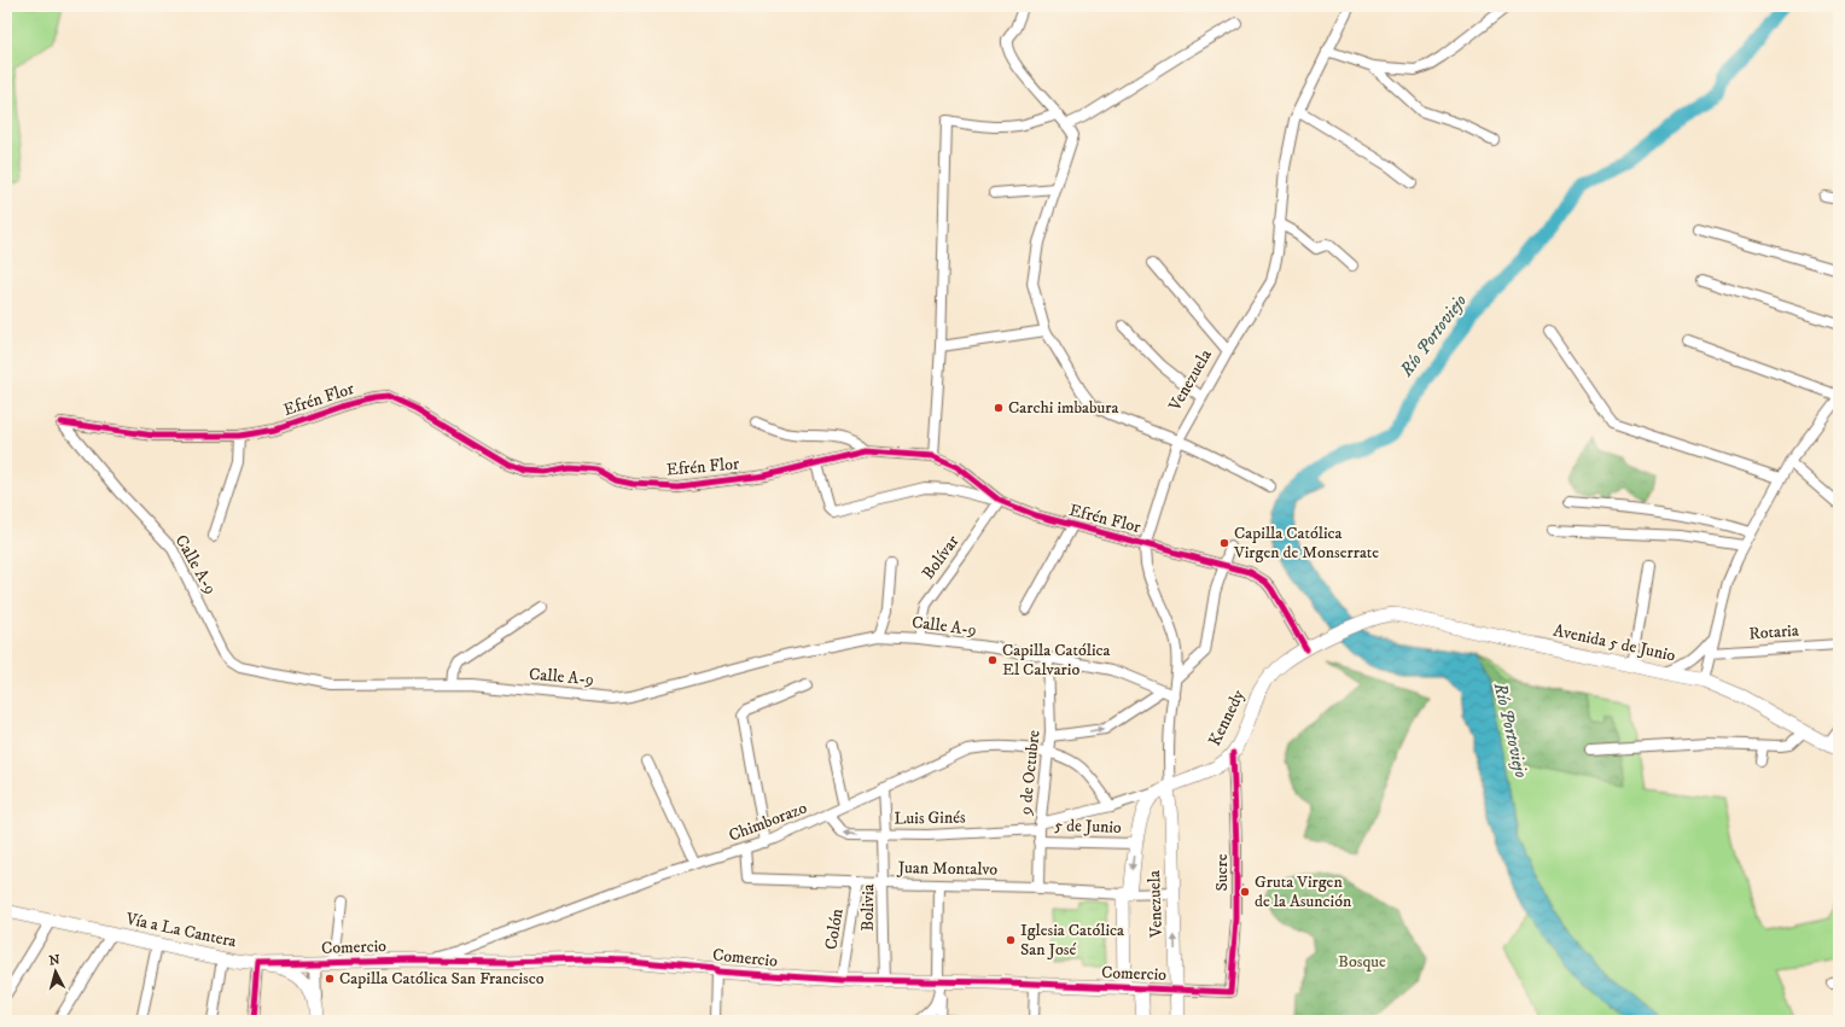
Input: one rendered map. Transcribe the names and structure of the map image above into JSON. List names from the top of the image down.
{
  "streets": {
    "street": [
      "Venezuela",
      "Efrén Flor",
      "Bolívar",
      "Calle A-9",
      "Rotaria",
      "Avenida 5 de Junio",
      "Kennedy",
      "9 de Octubre",
      "Luis Ginés",
      "Chimborazo",
      "5 de Junio",
      "Juan Montalvo",
      "Sucre",
      "Bolivia",
      "Colón",
      "Vía a La Cantera",
      "Comercio"
    ]
  },
  "crossings": [
    ["Venezuela", "Efrén Flor"],
    ["Venezuela", "Calle A-9"],
    ["Venezuela", "Kennedy"],
    ["Venezuela", "Luis Ginés"],
    ["Venezuela", "Juan Montalvo"],
    ["Venezuela", "Comercio"],
    ["Efrén Flor", "Bolívar"],
    ["Efrén Flor", "Calle A-9"],
    ["Efrén Flor", "Avenida 5 de Junio"],
    ["Efrén Flor", "Kennedy"],
    ["Bolívar", "Calle A-9"],
    ["Calle A-9", "9 de Octubre"],
    ["Avenida 5 de Junio", "Kennedy"],
    ["Kennedy", "Luis Ginés"],
    ["Kennedy", "Sucre"],
    ["9 de Octubre", "Luis Ginés"],
    ["9 de Octubre", "Chimborazo"],
    ["9 de Octubre", "5 de Junio"],
    ["9 de Octubre", "Juan Montalvo"],
    ["Luis Ginés", "Chimborazo"],
    ["Luis Ginés", "Bolivia"],
    ["Chimborazo", "Juan Montalvo"],
    ["Chimborazo", "Bolivia"],
    ["Chimborazo", "Comercio"],
    ["Juan Montalvo", "Bolivia"],
    ["Juan Montalvo", "Colón"],
    ["Sucre", "Comercio"],
    ["Bolivia", "Comercio"],
    ["Colón", "Comercio"],
    ["Vía a La Cantera", "Comercio"]
  ],
  "water": ["Río Portoviejo"],
  "parks": ["Bosque"],
  "places": [
    "Carchi imbabura",
    "Capilla Católica Virgen de Monserrate",
    "Capilla Católica El Calvario",
    "Gruta Virgen de la Asunción",
    "Iglesia Católica San José",
    "Capilla Católica San Francisco"
  ],
  "north": "top"
}
